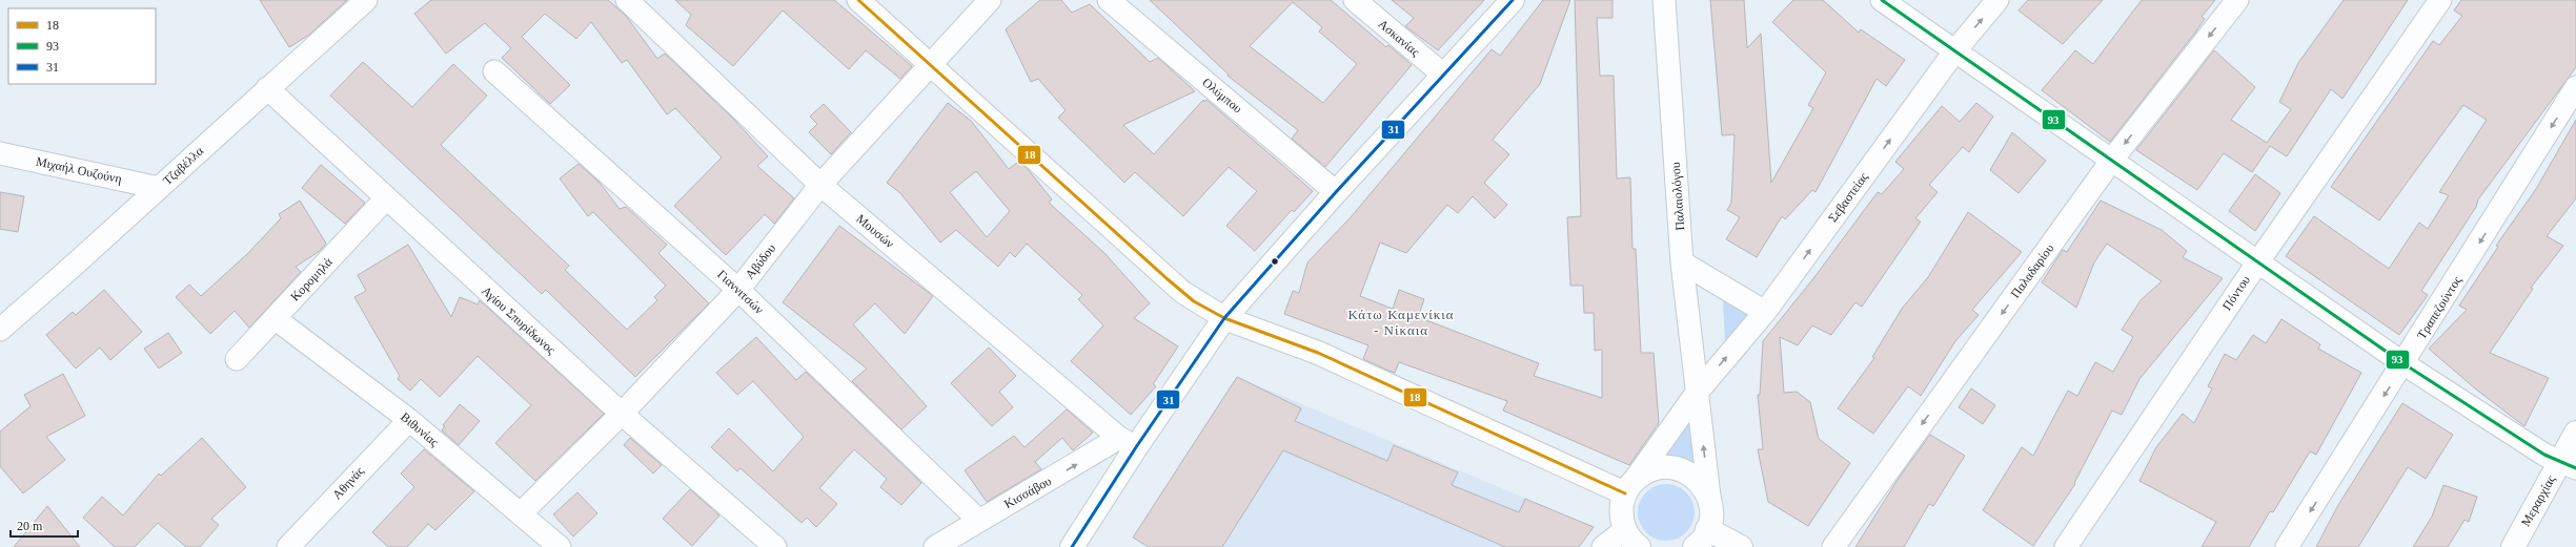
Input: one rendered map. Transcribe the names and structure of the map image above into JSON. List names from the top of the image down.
{
  "streets": {
    "main road": ["Μεραρχίας"],
    "street": [
      "Ασκανίας",
      "Ολύμπου",
      "Τζαβέλλα",
      "Μιχαήλ Ουζούνη",
      "Παλαιολόγου",
      "Σεβαστείας",
      "Μουσών",
      "Αβύδου",
      "Παλαδαρίου",
      "Κορομηλά",
      "Γιαννιτσών",
      "Πόντου",
      "Τραπεζούντος",
      "Αγίου Σπυρίδωνος",
      "Βιθυνίας",
      "Αθηνάς",
      "Κισσάβου"
    ]
  },
  "crossings": [
    ["Τζαβέλλα", "Μιχαήλ Ουζούνη"],
    ["Τζαβέλλα", "Αγίου Σπυρίδωνος"],
    ["Παλαιολόγου", "Σεβαστείας"],
    ["Μουσών", "Αβύδου"],
    ["Μουσών", "Κισσάβου"],
    ["Αβύδου", "Γιαννιτσών"],
    ["Αβύδου", "Αγίου Σπυρίδωνος"],
    ["Αβύδου", "Βιθυνίας"],
    ["Κορομηλά", "Αγίου Σπυρίδωνος"],
    ["Κορομηλά", "Βιθυνίας"],
    ["Γιαννιτσών", "Κισσάβου"],
    ["Βιθυνίας", "Αθηνάς"]
  ],
  "one_way": [
    "Σεβαστείας",
    "Παλαδαρίου",
    "Τραπεζούντος",
    "Κισσάβου"
  ],
  "districts": ["Κάτω Καμενίκια - Νίκαια"],
  "lines": ["transit line 18", "transit line 93", "transit line 31"],
  "legend": ["18", "93", "31"],
  "scale_bar": "20 m"
}
